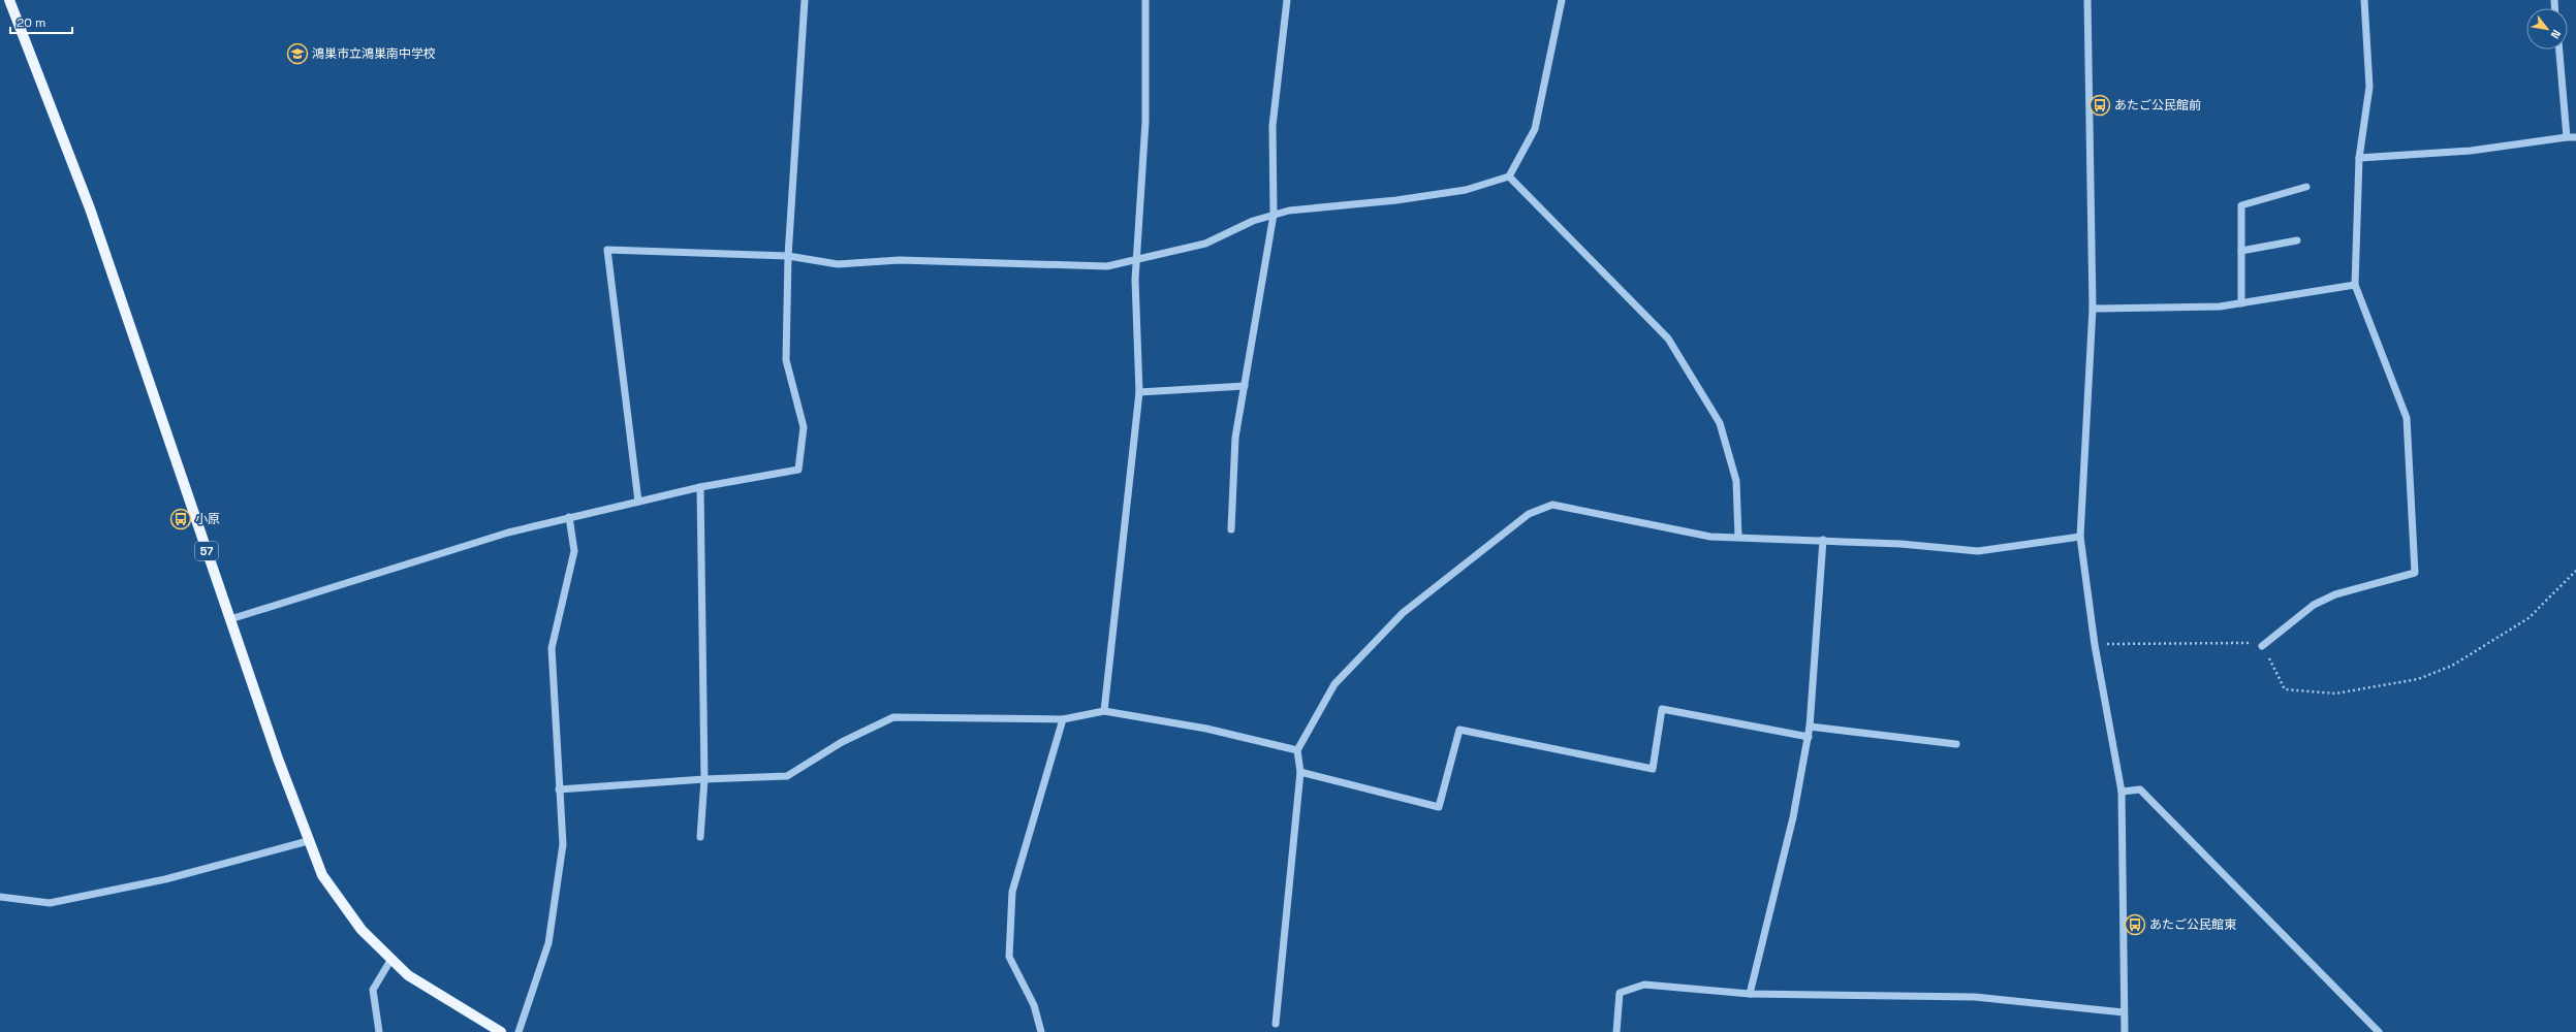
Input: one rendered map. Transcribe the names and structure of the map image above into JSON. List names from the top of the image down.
{
  "streets": {
    "main road": ["57"]
  },
  "places": {
    "school or university": ["鴻巣市立鴻巣南中学校"],
    "bus stop": ["あたご公民館前", "小原", "あたご公民館東"]
  },
  "scale_bar": "20 m",
  "north": "bottom right"
}
